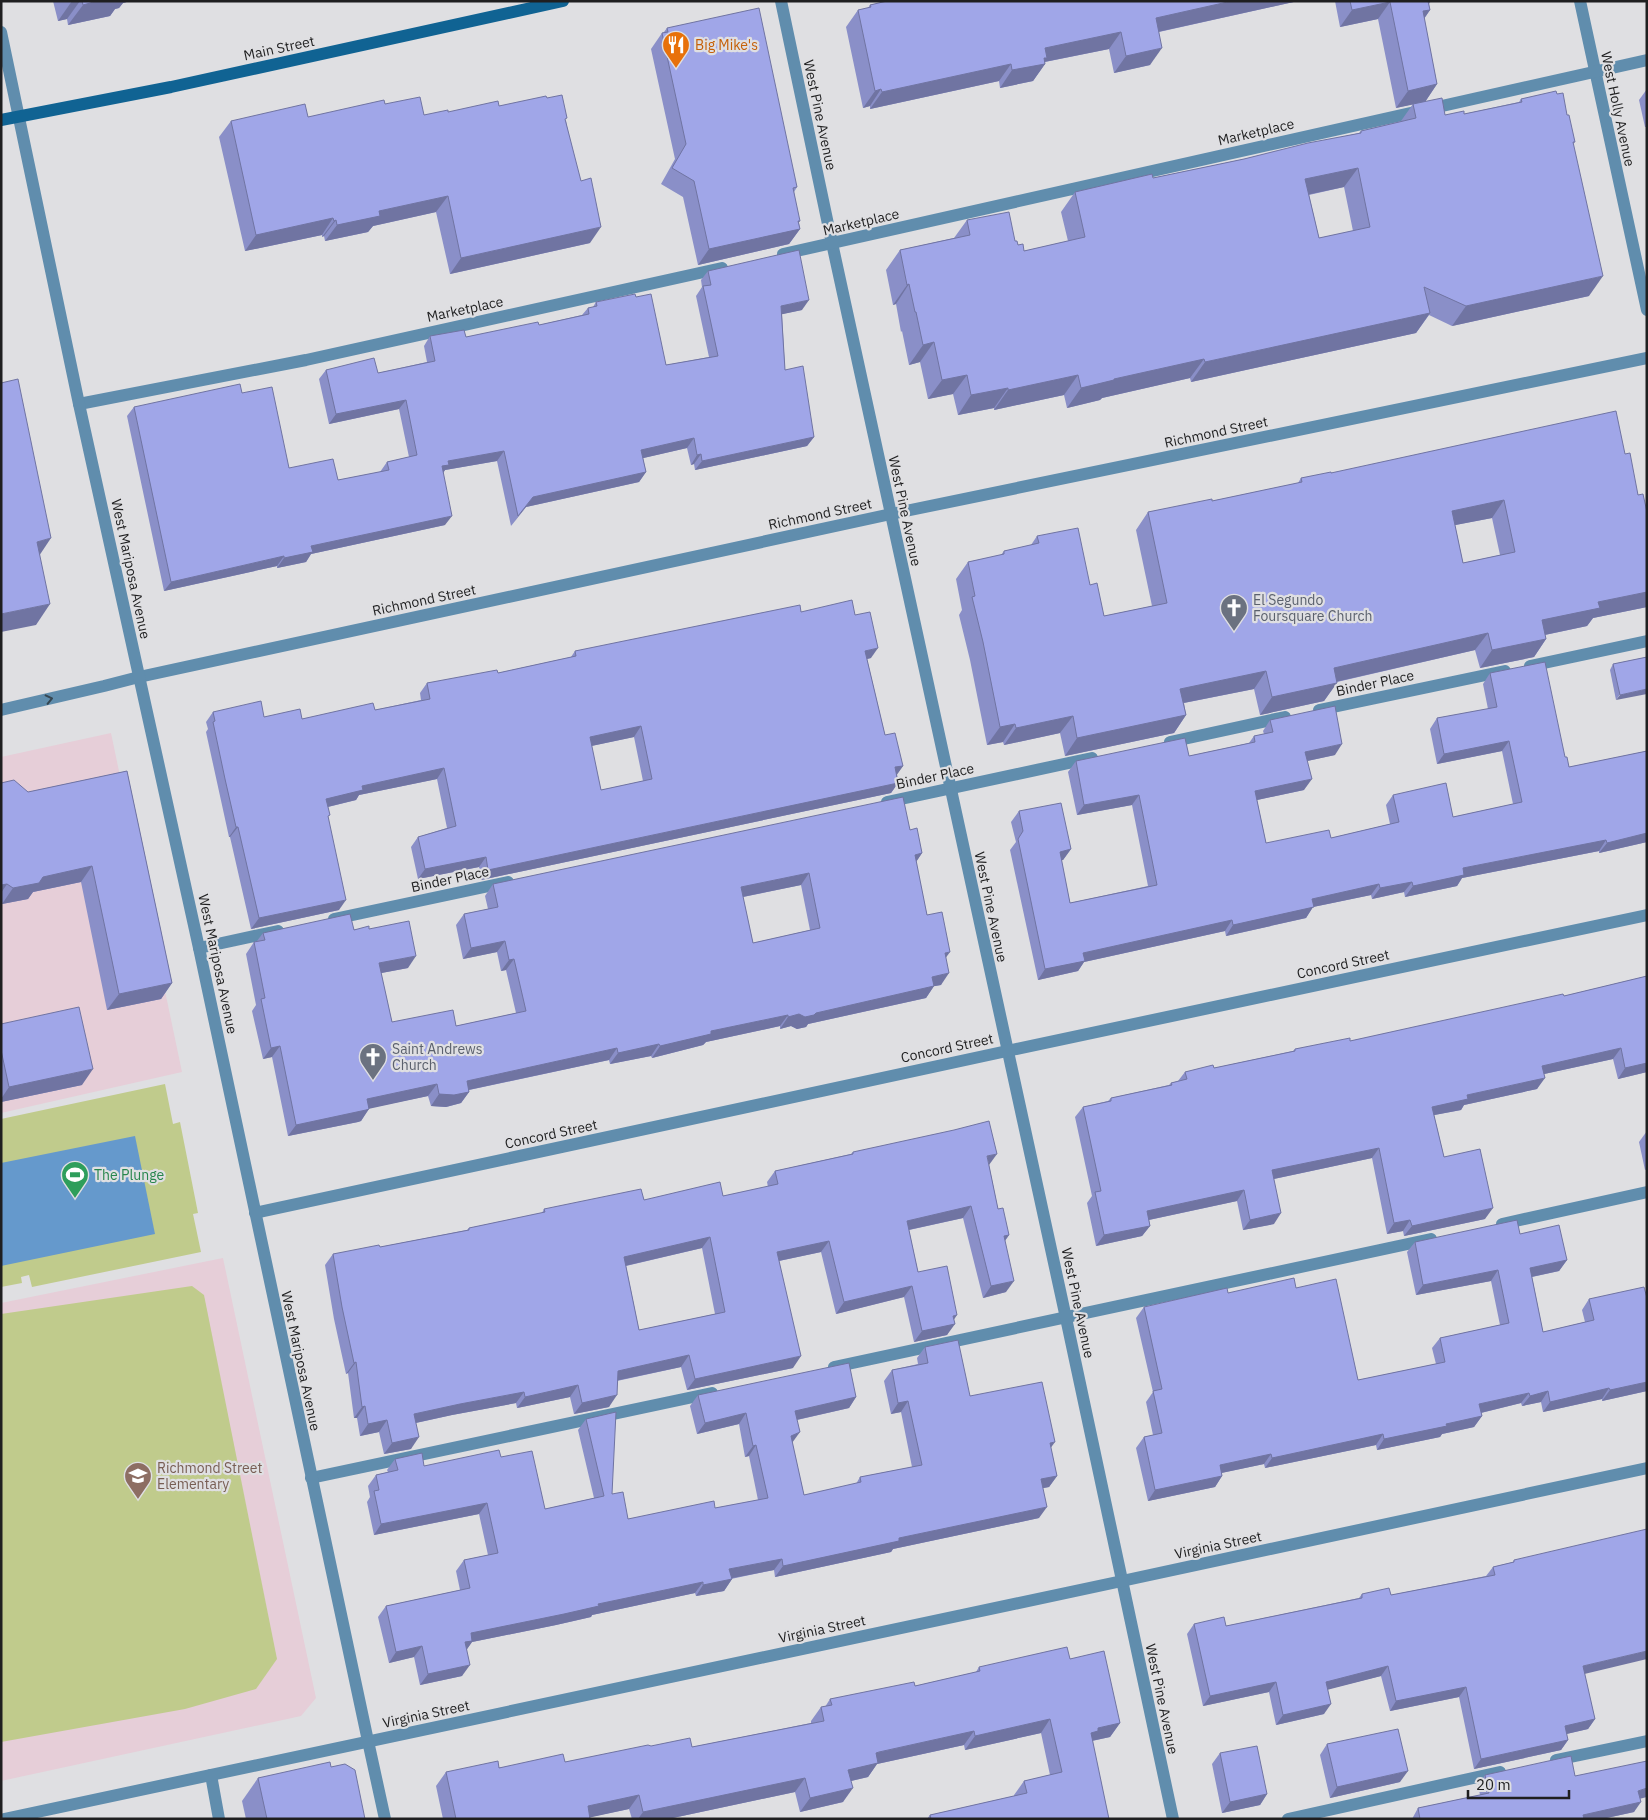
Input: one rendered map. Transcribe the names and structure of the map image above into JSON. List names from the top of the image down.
{
  "streets": {
    "main road": ["Main Street"],
    "street": [
      "West Holly Avenue",
      "West Pine Avenue",
      "Marketplace",
      "Richmond Street",
      "West Mariposa Avenue",
      "Binder Place",
      "Concord Street",
      "Virginia Street"
    ]
  },
  "crossings": [
    ["Main Street", "West Mariposa Avenue"],
    ["West Holly Avenue", "Marketplace"],
    ["West Pine Avenue", "Marketplace"],
    ["West Pine Avenue", "Richmond Street"],
    ["West Pine Avenue", "Binder Place"],
    ["West Pine Avenue", "Concord Street"],
    ["West Pine Avenue", "Virginia Street"],
    ["Marketplace", "West Mariposa Avenue"],
    ["Richmond Street", "West Mariposa Avenue"],
    ["West Mariposa Avenue", "Concord Street"],
    ["West Mariposa Avenue", "Virginia Street"]
  ],
  "places": {
    "restaurant": ["Big Mike's"],
    "church": ["El Segundo Foursquare Church", "Saint Andrews Church"],
    "sports": ["The Plunge"],
    "school or university": ["Richmond Street Elementary"]
  },
  "scale_bar": "20 m"
}
